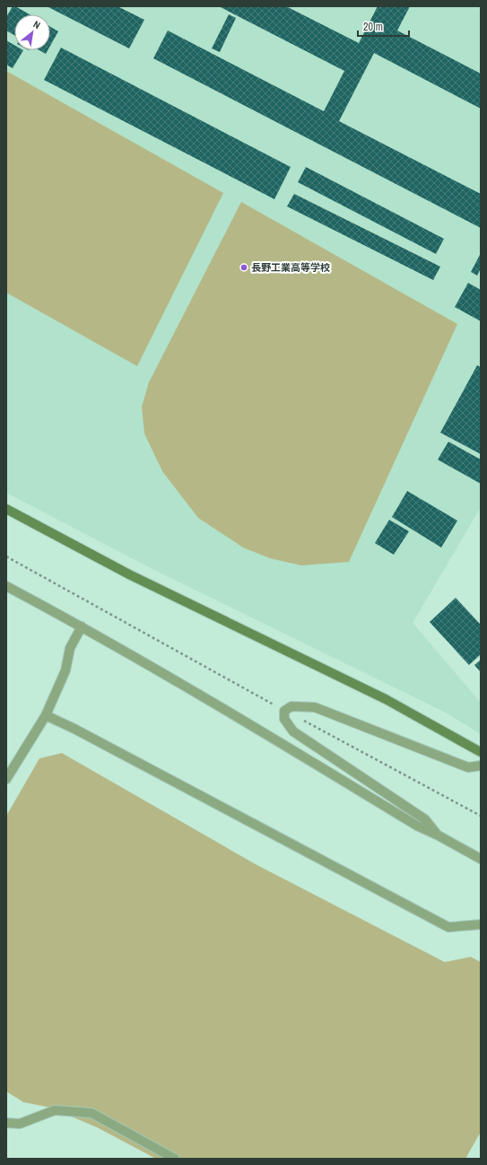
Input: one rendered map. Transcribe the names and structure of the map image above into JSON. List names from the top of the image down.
{
  "places": ["長野工業高等学校"],
  "scale_bar": "20 m",
  "north": "top right"
}
